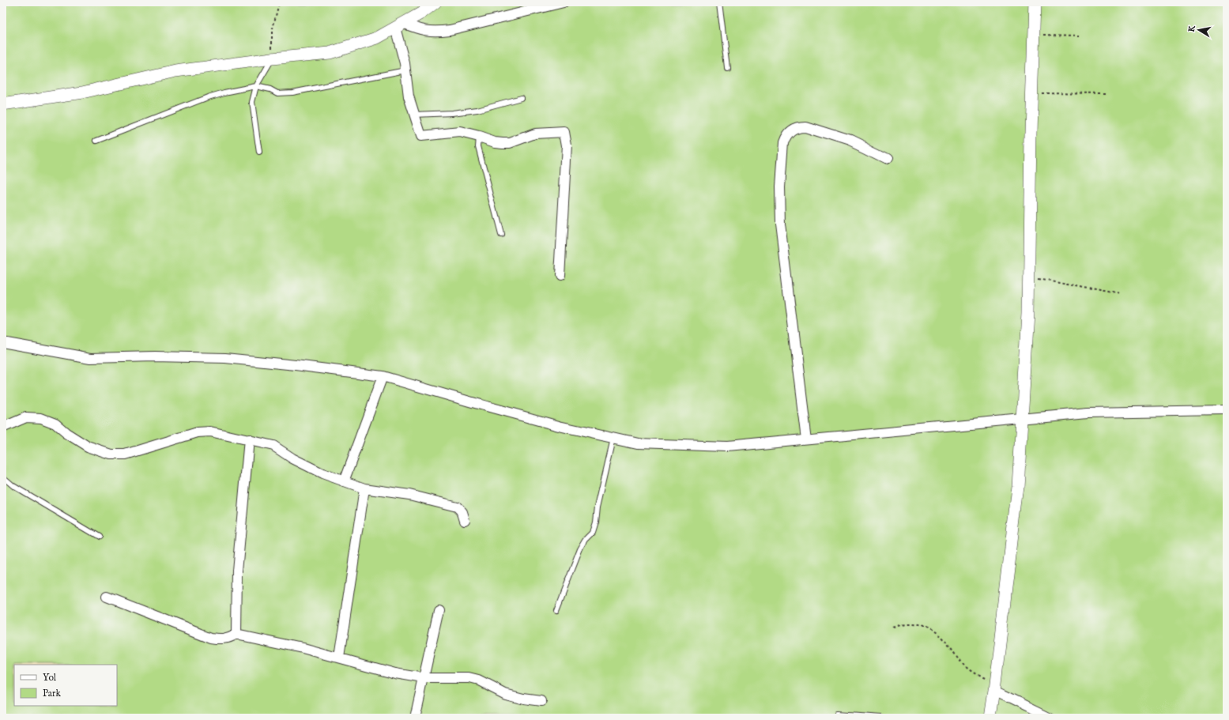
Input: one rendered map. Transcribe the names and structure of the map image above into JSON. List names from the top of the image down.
{
  "legend": ["Yol", "Park"],
  "north": "left"
}
